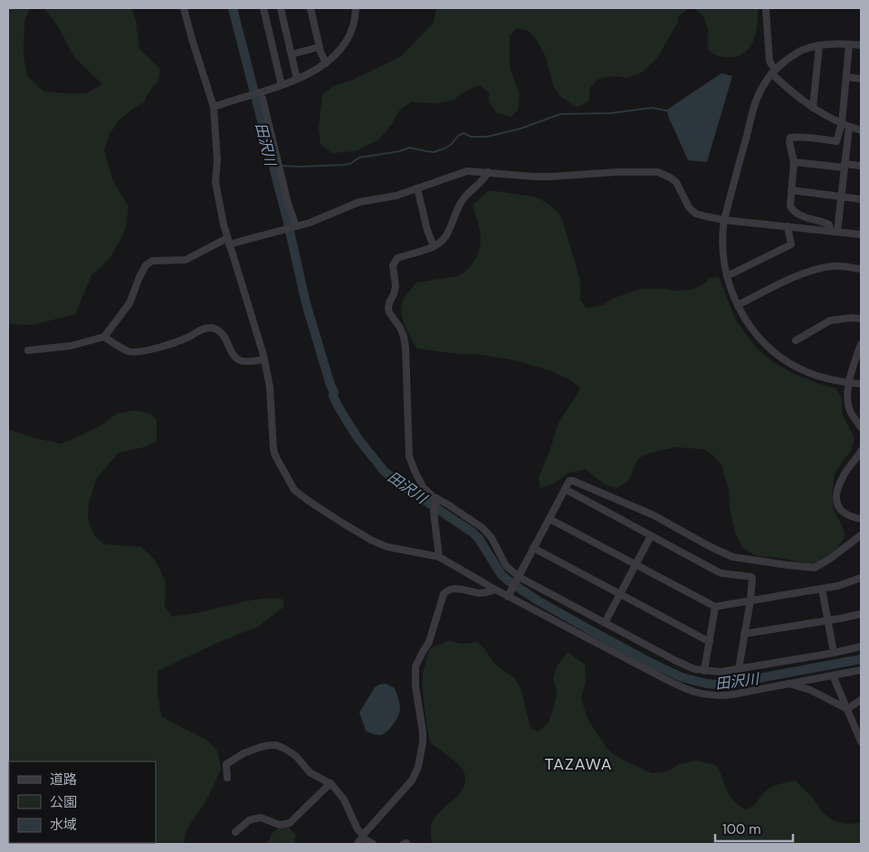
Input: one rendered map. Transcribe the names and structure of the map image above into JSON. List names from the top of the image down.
{
  "districts": ["TAZAWA"],
  "water": ["田沢川"],
  "legend": ["道路", "公園", "水域"],
  "scale_bar": "100 m"
}
